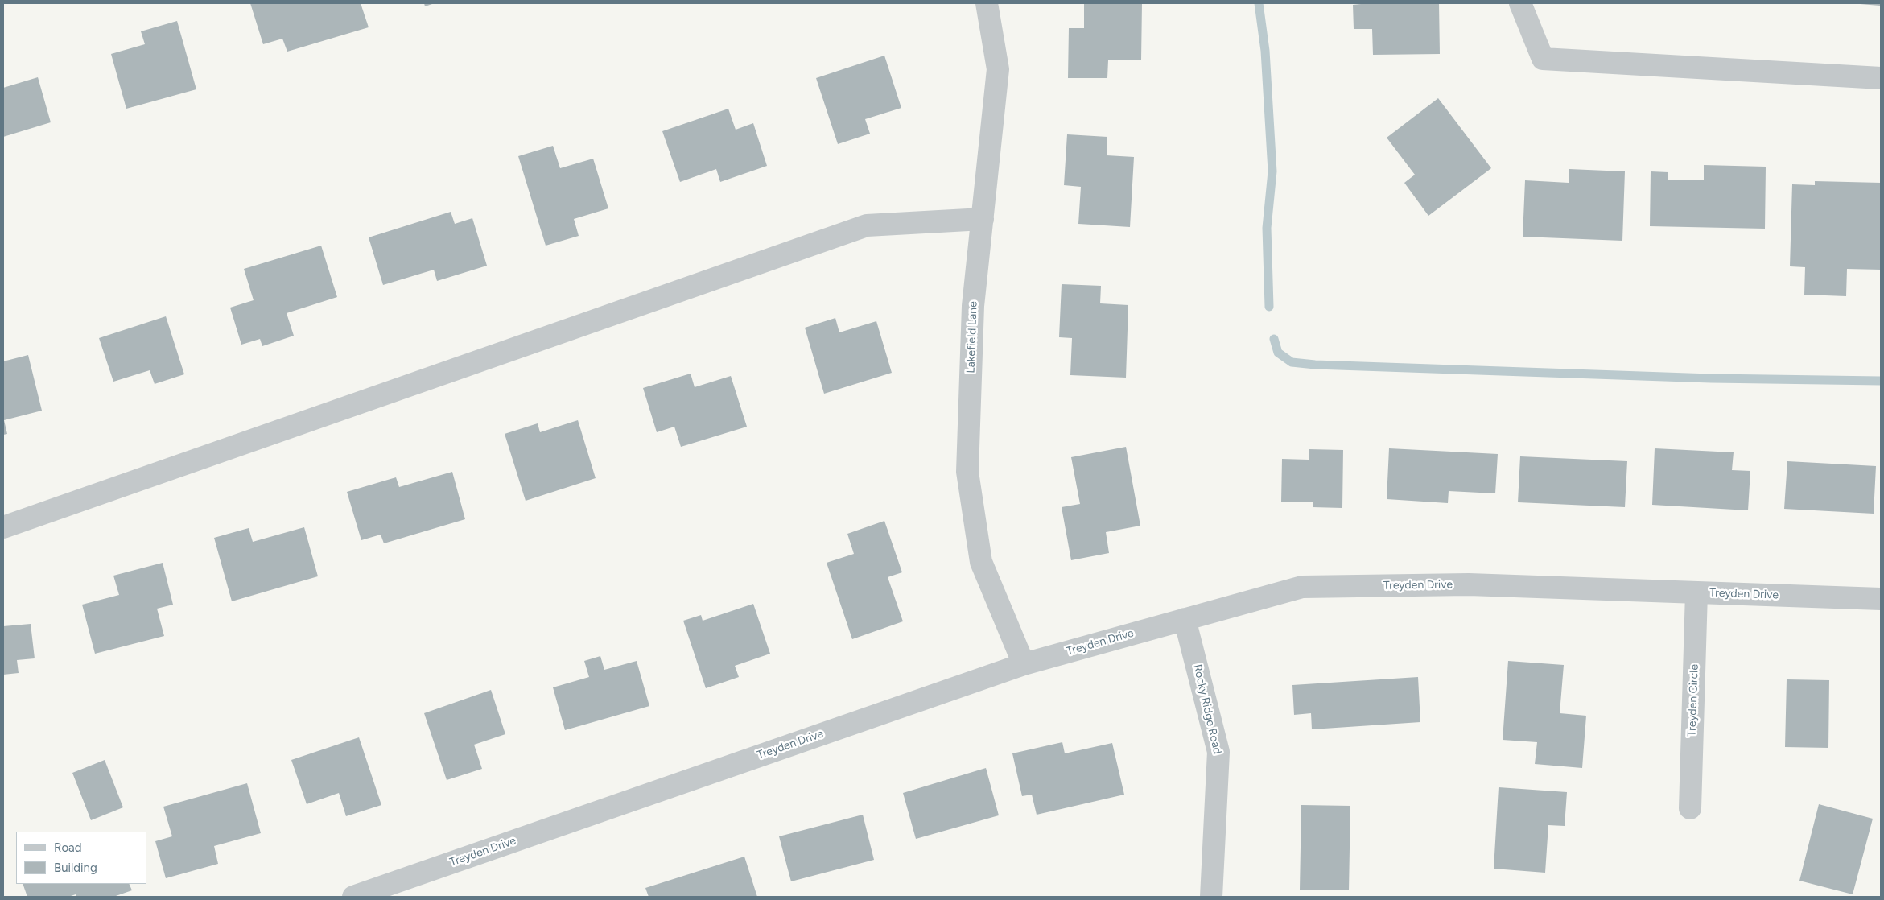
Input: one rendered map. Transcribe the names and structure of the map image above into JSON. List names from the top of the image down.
{
  "streets": {
    "street": [
      "Lakefield Lane",
      "Treyden Drive",
      "Treyden Circle",
      "Rocky Ridge Road"
    ]
  },
  "crossings": [
    ["Lakefield Lane", "Treyden Drive"],
    ["Treyden Drive", "Treyden Circle"],
    ["Treyden Drive", "Rocky Ridge Road"]
  ],
  "legend": ["Road", "Building"]
}
